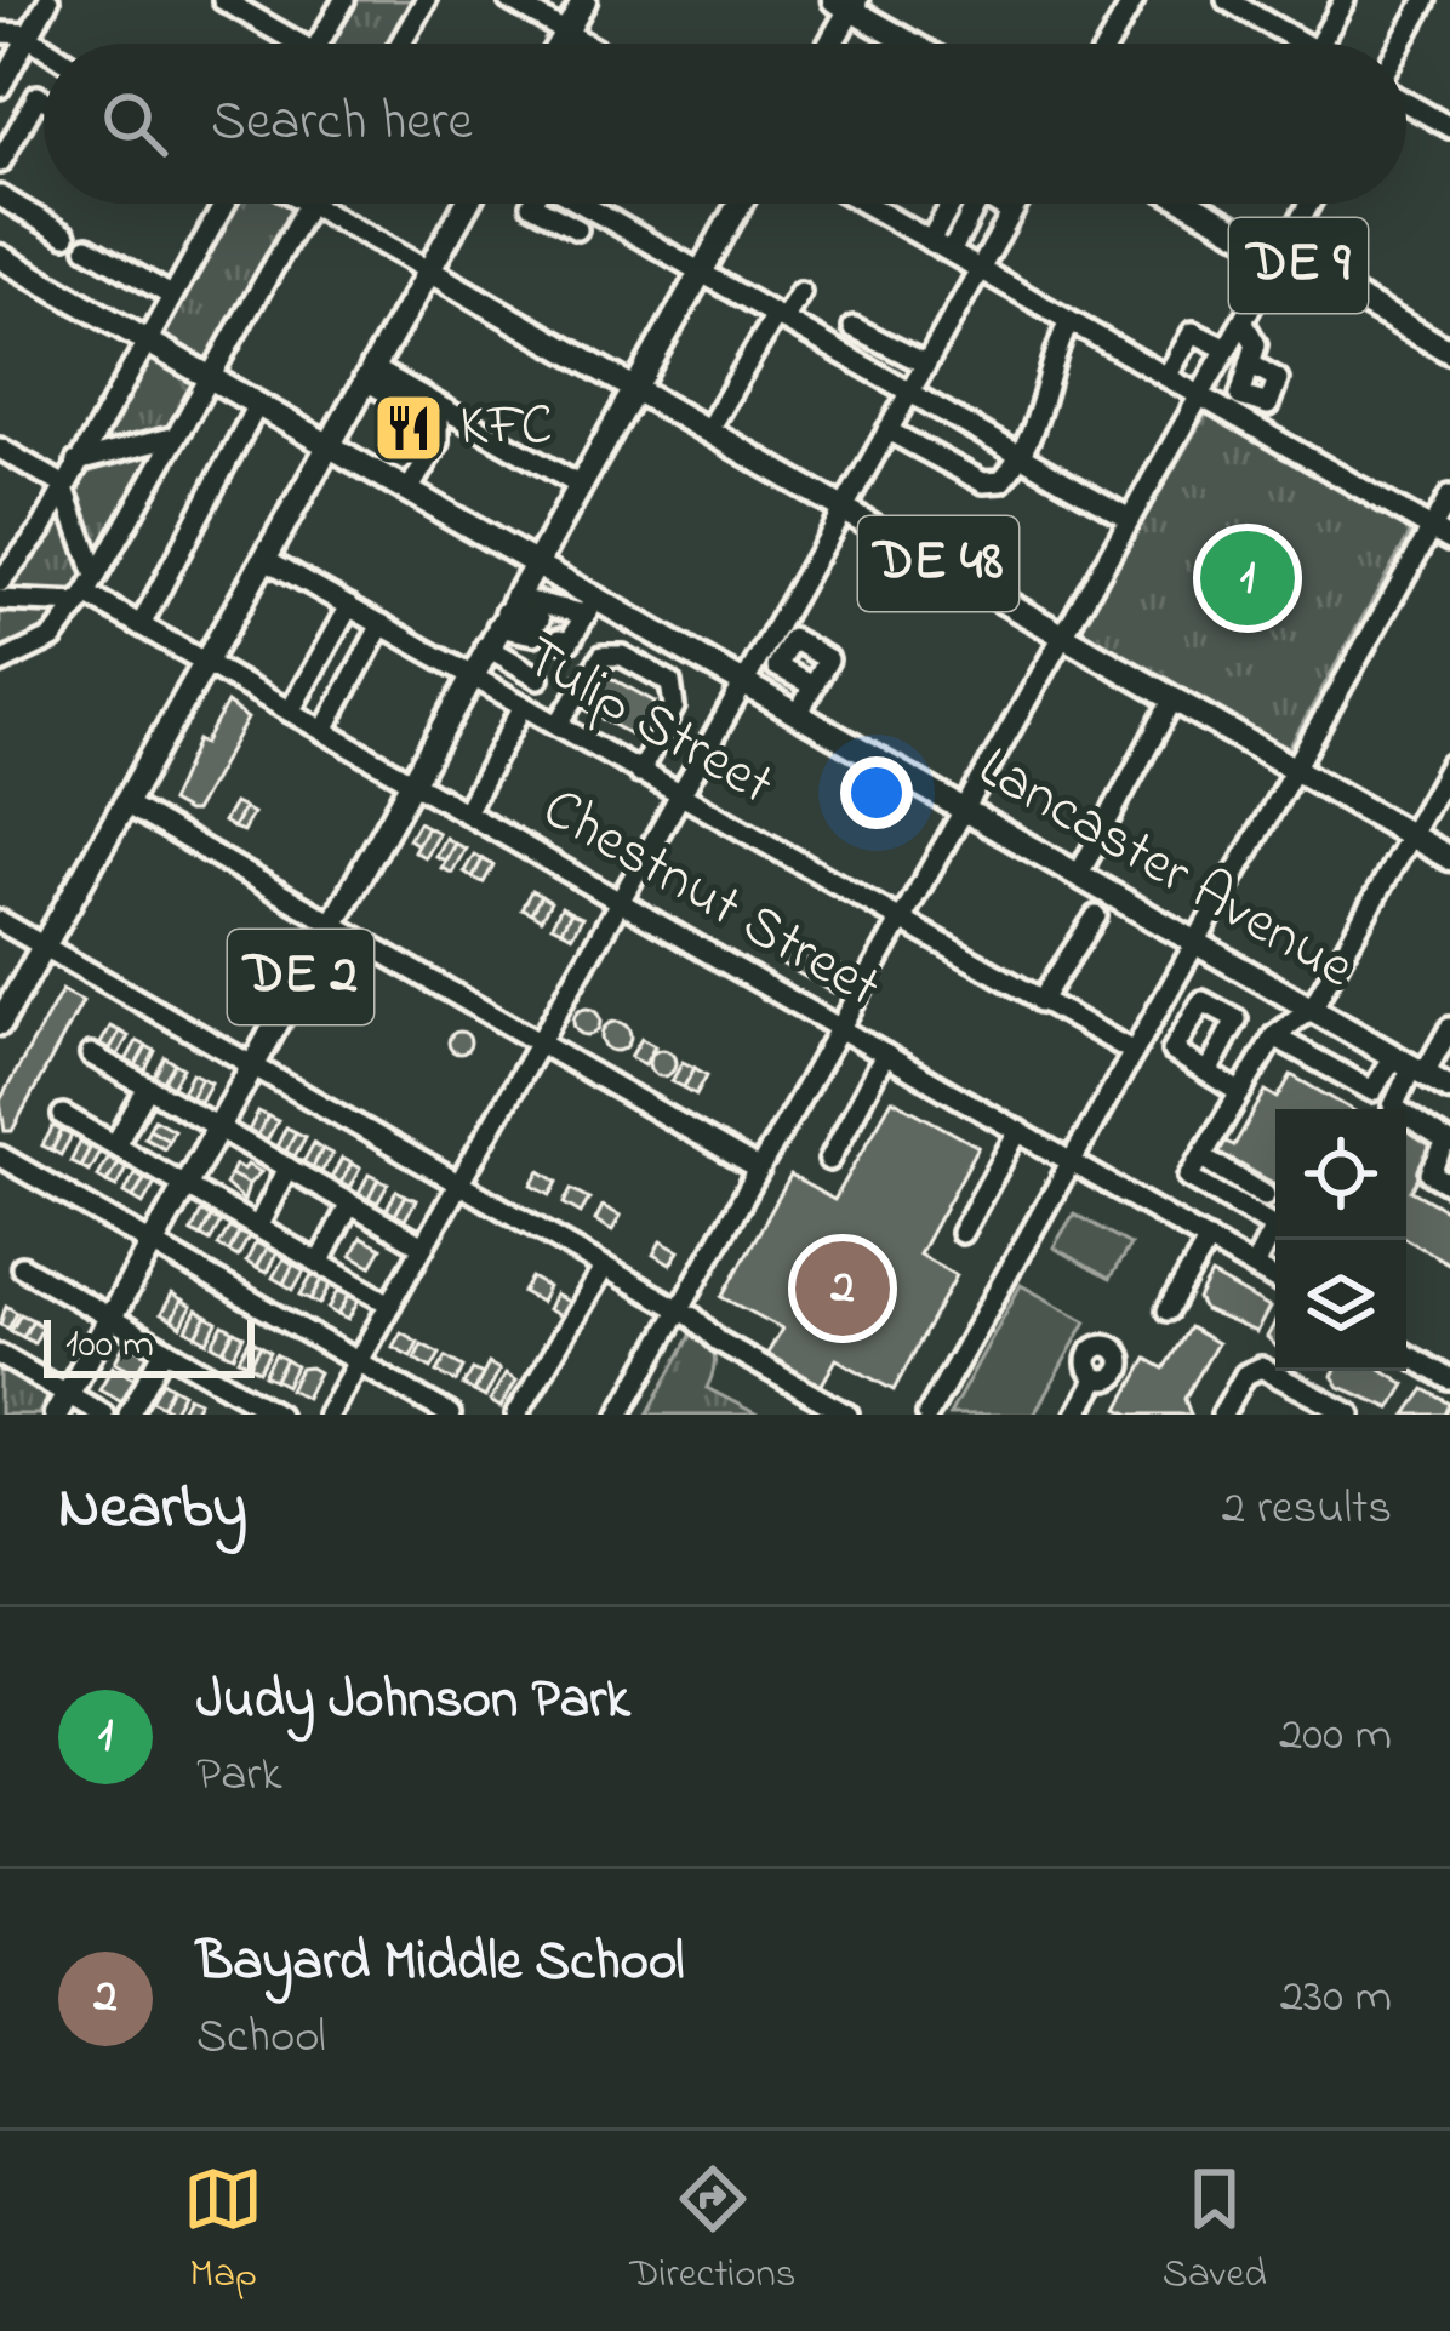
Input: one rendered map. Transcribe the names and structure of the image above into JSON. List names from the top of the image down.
{
  "streets": {
    "main road": [
      "DE 9",
      "DE 48",
      "Lancaster Avenue",
      "DE 2"
    ],
    "street": ["Tulip Street", "Chestnut Street"]
  },
  "crossings": [
    ["DE 48", "DE 2"],
    ["Tulip Street", "DE 2"],
    ["Lancaster Avenue", "DE 2"],
    ["Chestnut Street", "DE 2"]
  ],
  "places": {
    "restaurant": ["KFC"]
  },
  "scale_bar": "100 m",
  "page": {
    "search": "Search here",
    "pins": ["1", "2"],
    "scale": "100 m",
    "heading": ["Nearby", "2 results"],
    "list": [
      {
        "mark": "1",
        "name": "Judy Johnson Park",
        "note": "Park",
        "value": "200 m"
      },
      {
        "mark": "2",
        "name": "Bayard Middle School",
        "note": "School",
        "value": "230 m"
      }
    ],
    "nav": ["Map", "Directions", "Saved"]
  }
}
